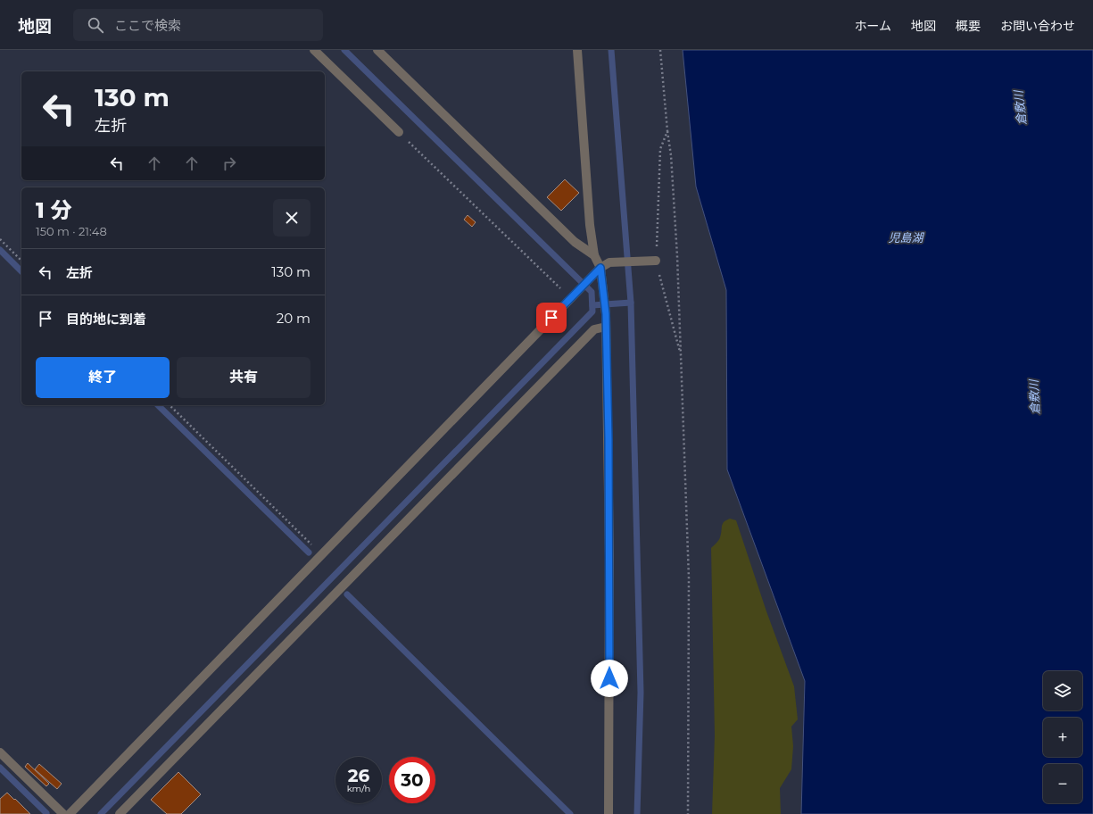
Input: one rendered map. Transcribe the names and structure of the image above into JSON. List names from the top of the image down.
{
  "water": ["倉敷川", "児島湖"],
  "page": {
    "header": "地図",
    "search": "ここで検索",
    "nav": [
      "ホーム",
      "地図",
      "概要",
      "お問い合わせ"
    ],
    "turn": ["130 m", "左折"],
    "heading": ["1 分", "150 m · 21:48"],
    "list": [
      {
        "name": "左折",
        "value": "130 m"
      },
      {
        "name": "目的地に到着",
        "value": "20 m"
      }
    ],
    "buttons": ["終了", "共有"],
    "map_buttons": ["+", "−"],
    "speed": "26 km/h",
    "limit": "30"
  }
}
